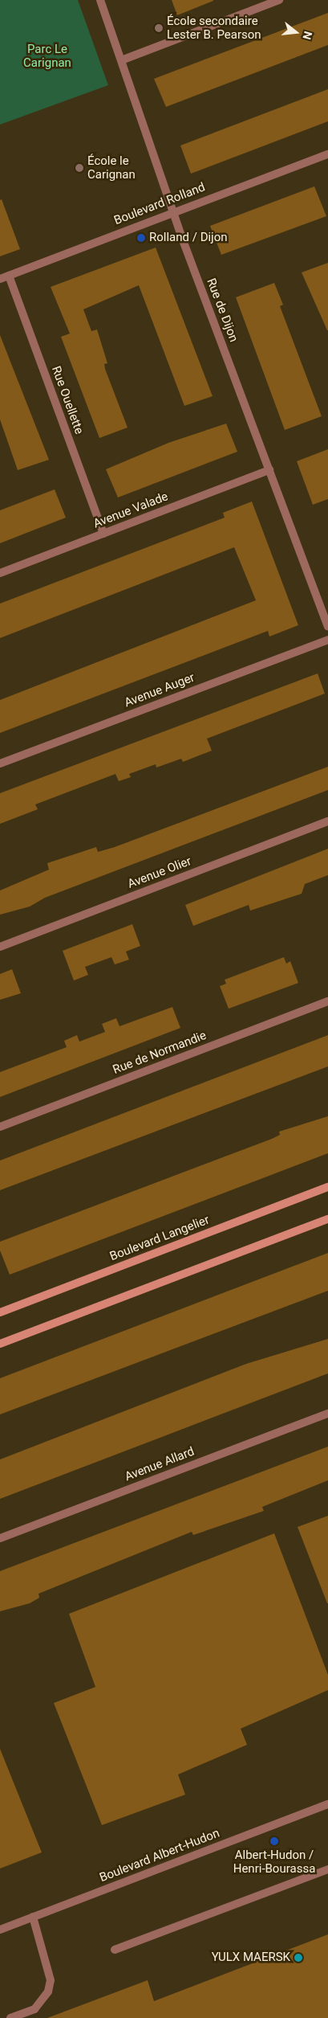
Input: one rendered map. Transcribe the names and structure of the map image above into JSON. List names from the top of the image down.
{
  "streets": {
    "main road": ["Boulevard Langelier"],
    "street": [
      "Boulevard Rolland",
      "Rue de Dijon",
      "Rue Ouellette",
      "Avenue Valade",
      "Avenue Auger",
      "Avenue Olier",
      "Rue de Normandie",
      "Avenue Allard",
      "Boulevard Albert-Hudon"
    ]
  },
  "crossings": [
    ["Boulevard Rolland", "Rue de Dijon"],
    ["Boulevard Rolland", "Rue Ouellette"],
    ["Rue de Dijon", "Avenue Valade"],
    ["Rue Ouellette", "Avenue Valade"]
  ],
  "parks": ["Parc Le Carignan"],
  "places": [
    "École secondaire Lester B. Pearson",
    "École le Carignan",
    "Rolland / Dijon",
    "Albert-Hudon / Henri-Bourassa",
    "YULX MAERSK"
  ],
  "north": "right"
}
